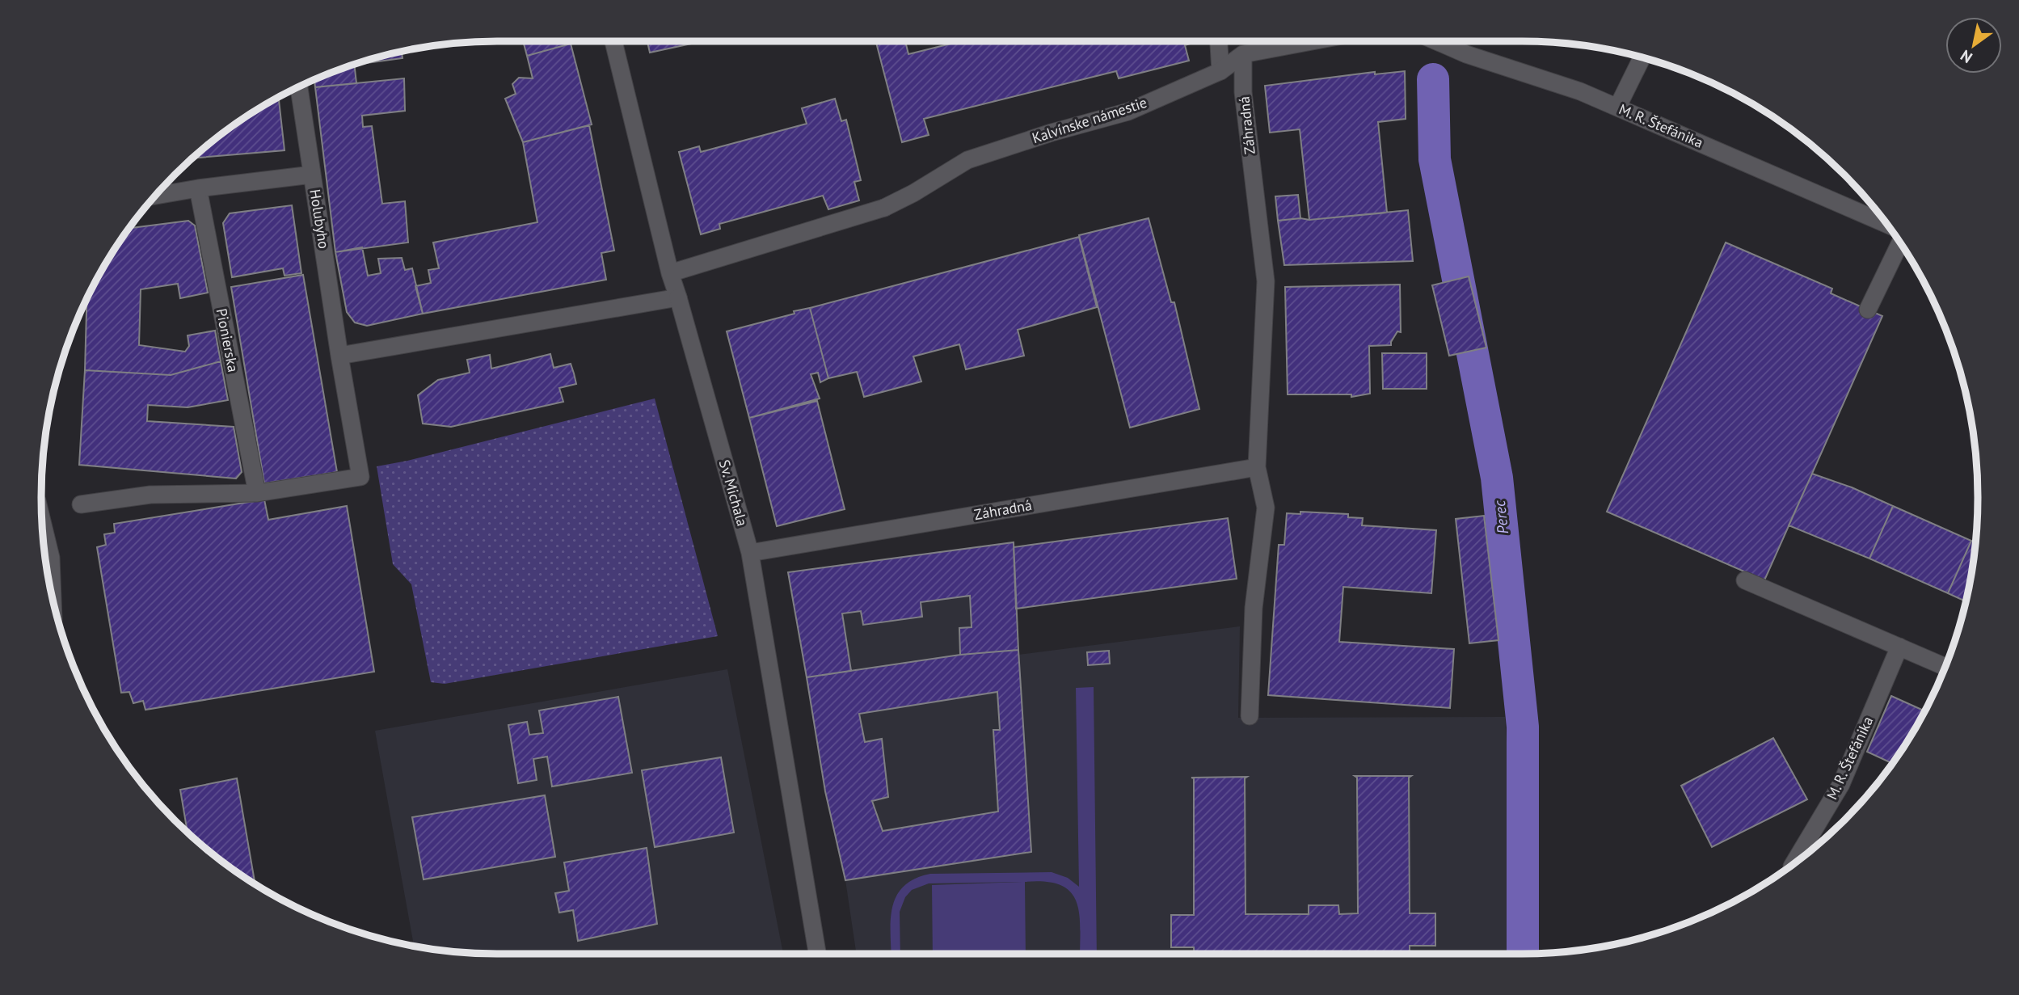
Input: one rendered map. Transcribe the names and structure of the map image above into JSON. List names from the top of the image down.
{
  "streets": {
    "street": [
      "Kalvínske námestie",
      "Záhradná",
      "M. R. Štefánika",
      "Holubyho",
      "Pionierska",
      "Sv. Michala"
    ]
  },
  "crossings": [
    ["Kalvínske námestie", "Záhradná"],
    ["Kalvínske námestie", "Sv. Michala"],
    ["Záhradná", "Sv. Michala"],
    ["Holubyho", "Pionierska"]
  ],
  "water": ["Perec"],
  "north": "bottom left"
}
